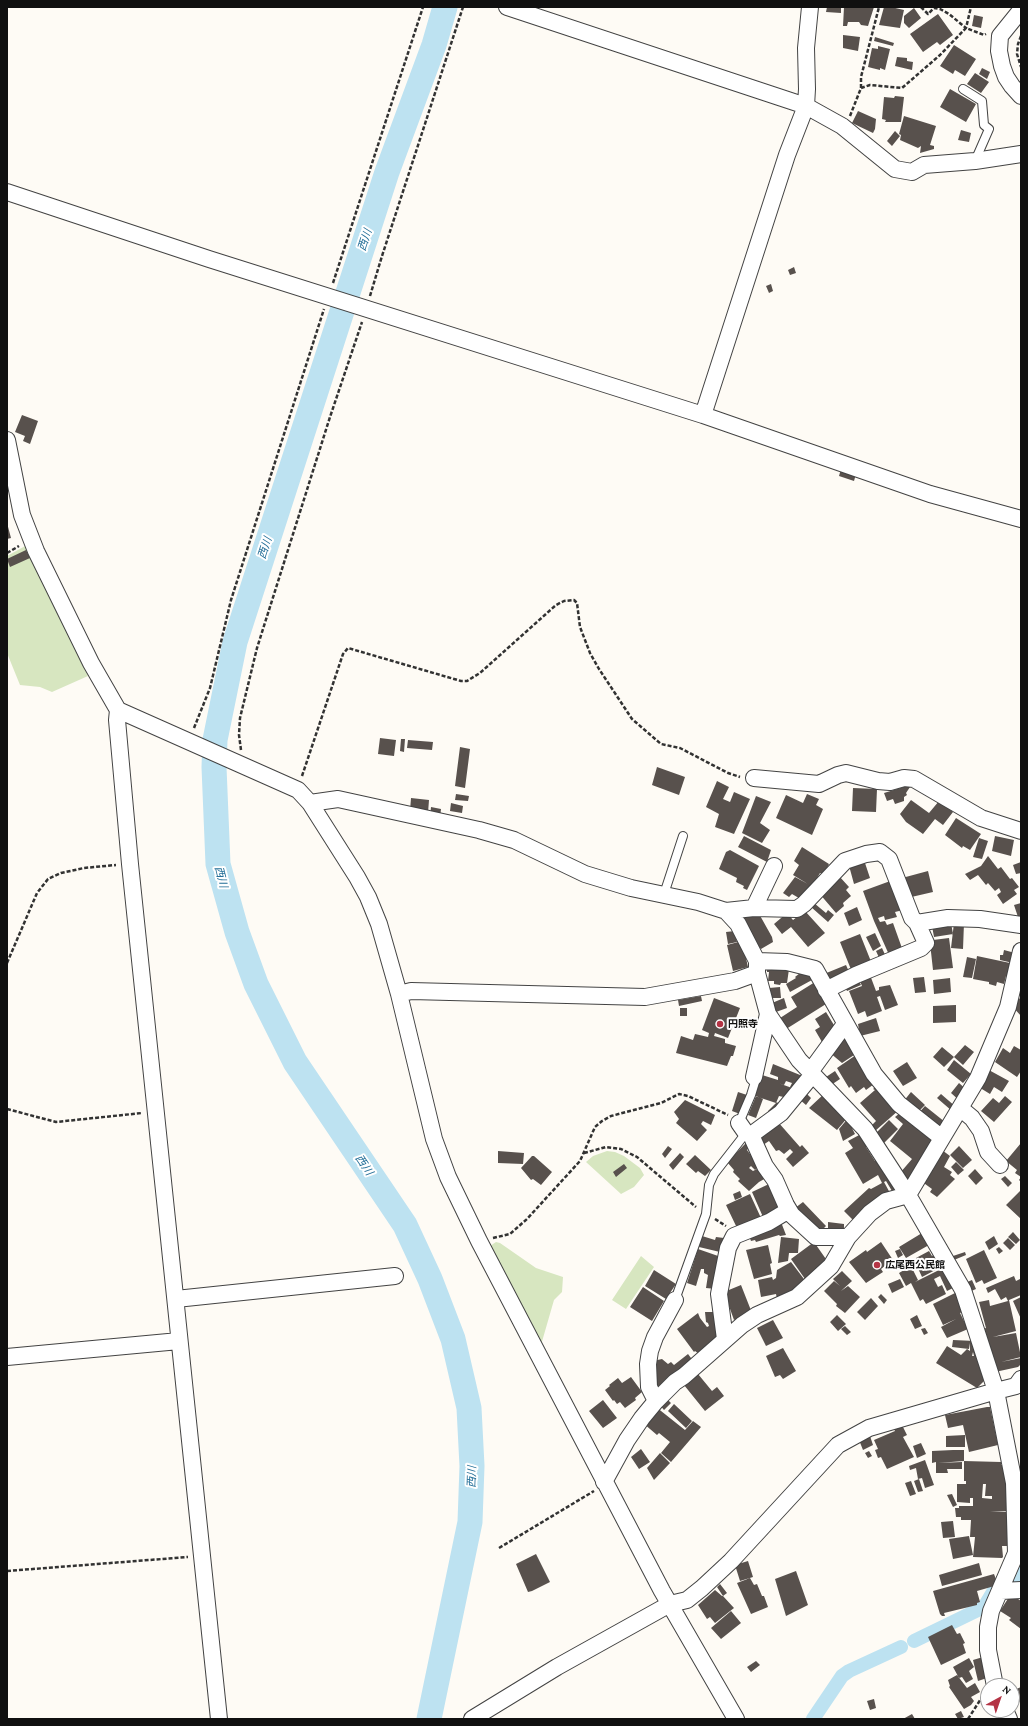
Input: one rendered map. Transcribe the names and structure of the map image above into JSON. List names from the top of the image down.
{
  "water": ["西川"],
  "places": ["円照寺", "広尾西公民館"],
  "north": "top right"
}
